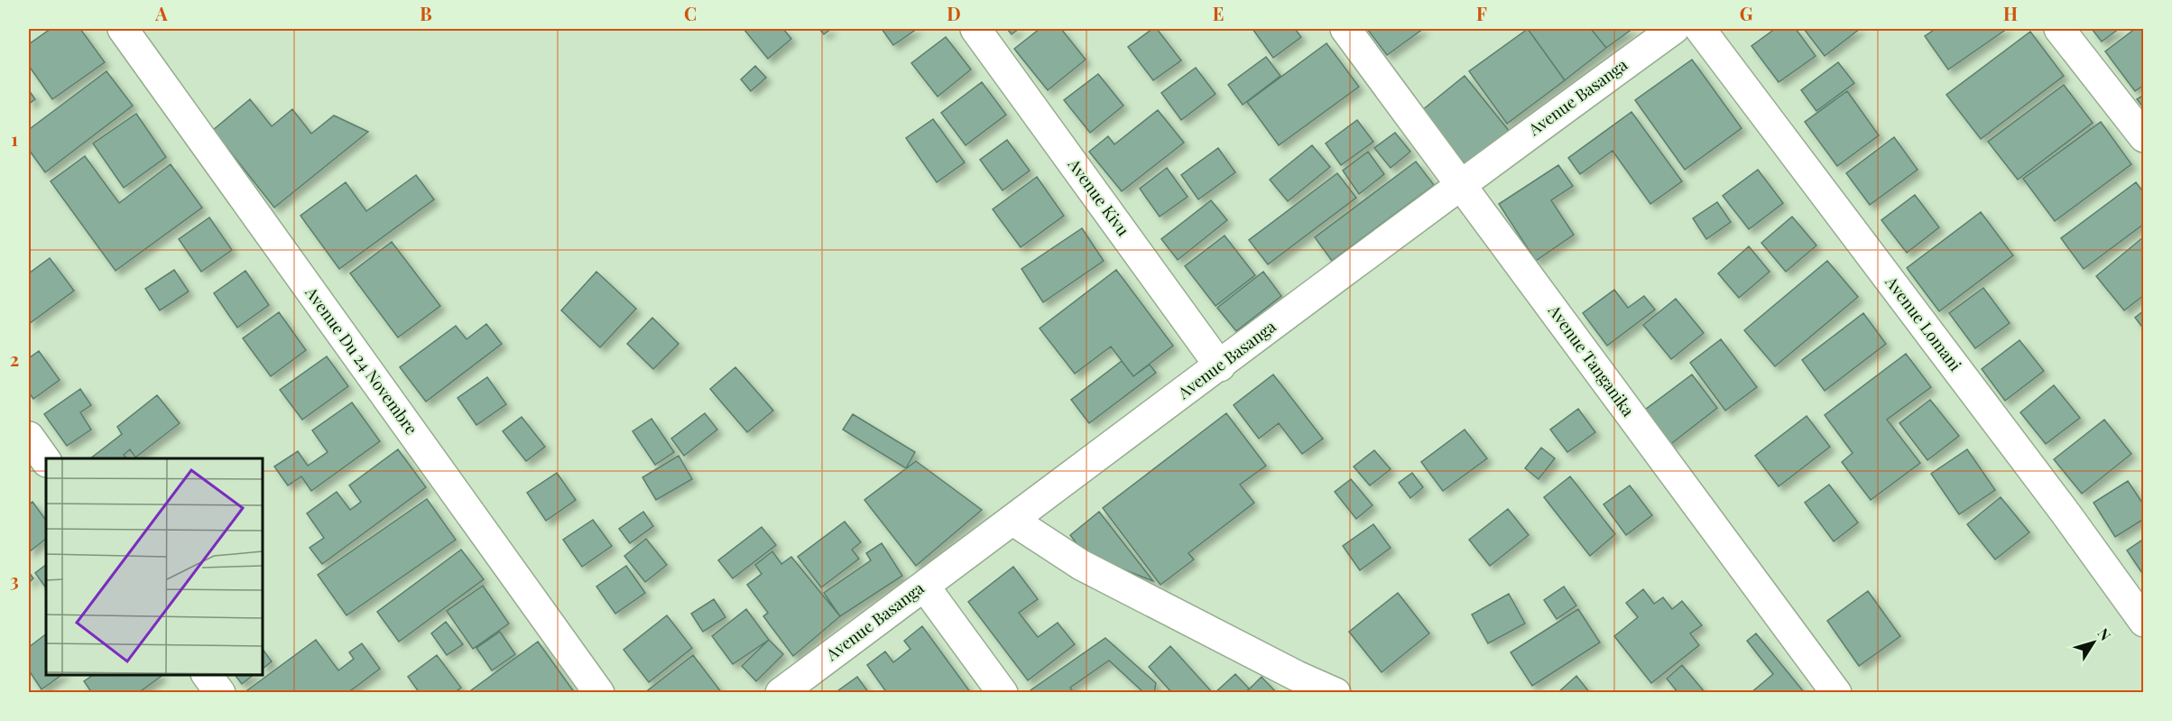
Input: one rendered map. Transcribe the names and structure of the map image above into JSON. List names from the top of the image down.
{
  "streets": {
    "street": [
      "Avenue Basanga",
      "Avenue Kivu",
      "Avenue Lomani",
      "Avenue Du 24 Novembre",
      "Avenue Tanganika"
    ]
  },
  "crossings": [
    ["Avenue Basanga", "Avenue Kivu"],
    ["Avenue Basanga", "Avenue Tanganika"]
  ],
  "north": "top right",
  "grid": {
    "columns": [
      "A",
      "B",
      "C",
      "D",
      "E",
      "F",
      "G",
      "H"
    ],
    "rows": ["1", "2", "3"]
  }
}
